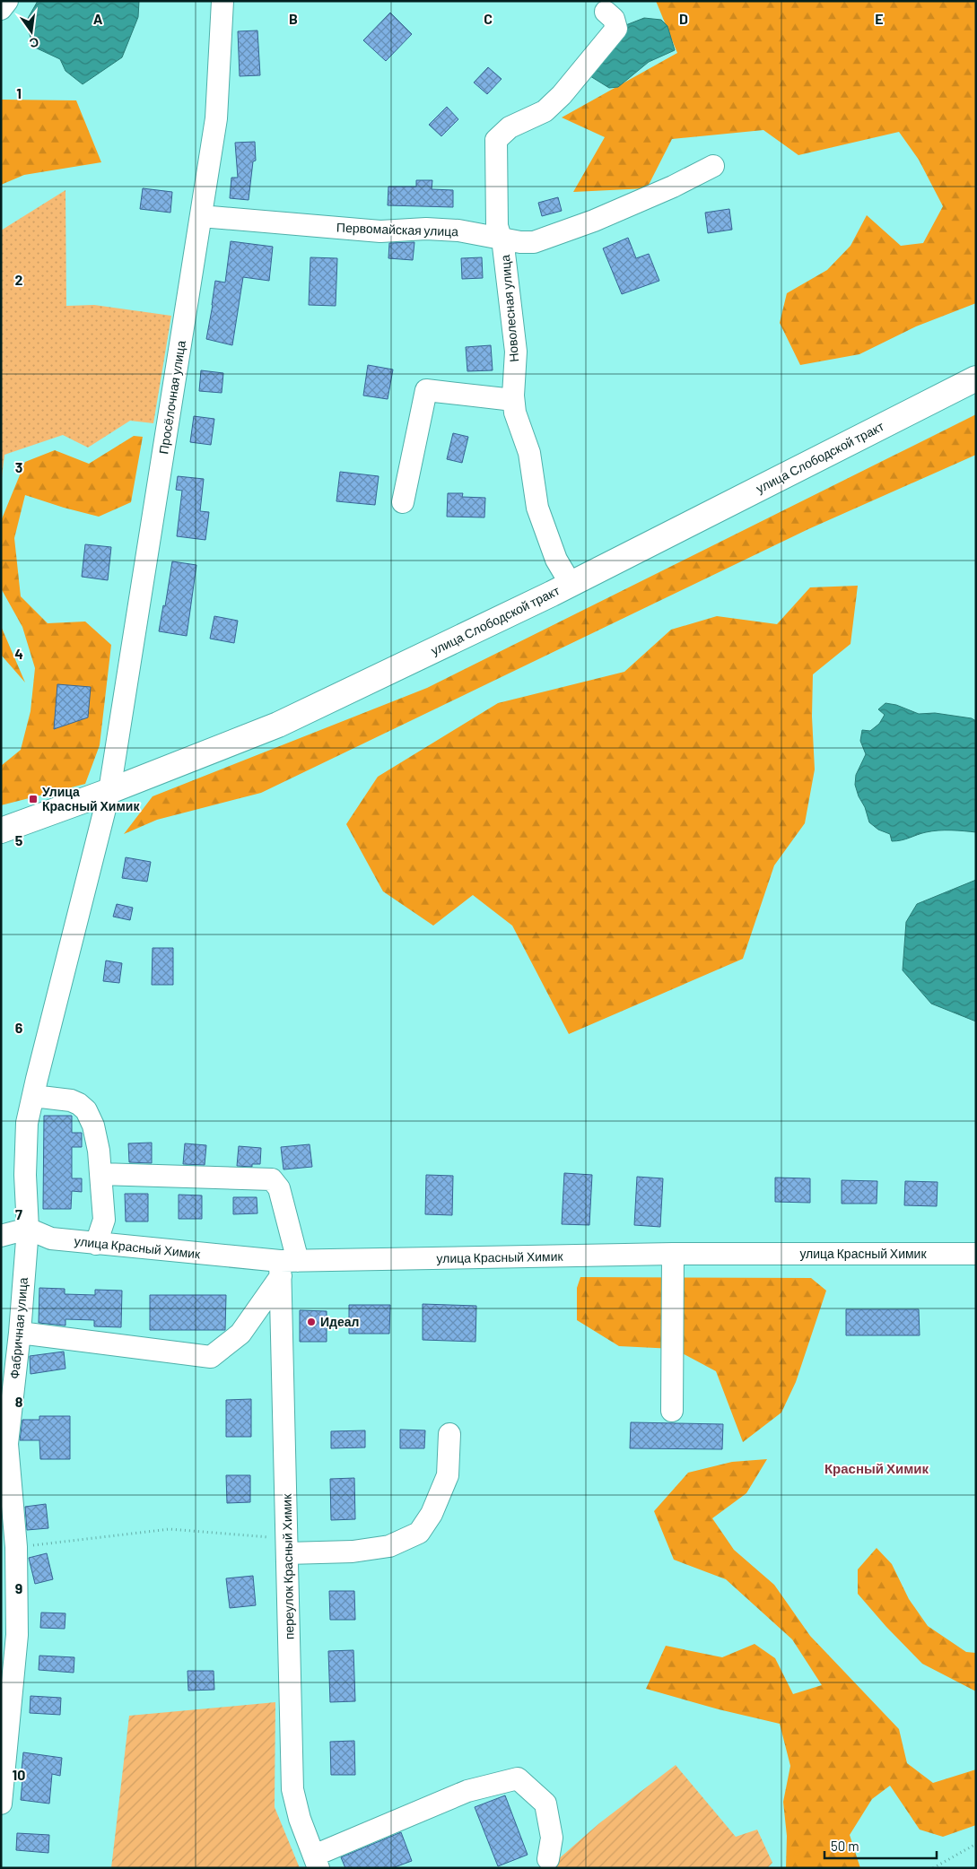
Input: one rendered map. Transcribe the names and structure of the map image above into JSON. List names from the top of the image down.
{
  "streets": {
    "main road": ["улица Слободской тракт"],
    "street": [
      "Первомайская улица",
      "Новолесная улица",
      "Просёлочная улица",
      "улица Красный Химик",
      "Фабричная улица",
      "переулок Красный Химик"
    ]
  },
  "crossings": [
    ["Первомайская улица", "Новолесная улица"],
    ["Первомайская улица", "Просёлочная улица"],
    ["Новолесная улица", "улица Слободской тракт"],
    ["Просёлочная улица", "улица Слободской тракт"],
    ["Просёлочная улица", "Фабричная улица"],
    ["улица Красный Химик", "Фабричная улица"],
    ["улица Красный Химик", "переулок Красный Химик"]
  ],
  "districts": ["Красный Химик"],
  "places": {
    "transit": ["Улица Красный Химик"],
    "other": ["Идеал"]
  },
  "scale_bar": "50 m",
  "north": "bottom",
  "grid": {
    "columns": [
      "A",
      "B",
      "C",
      "D",
      "E"
    ],
    "rows": [
      "1",
      "2",
      "3",
      "4",
      "5",
      "6",
      "7",
      "8",
      "9",
      "10"
    ]
  }
}
